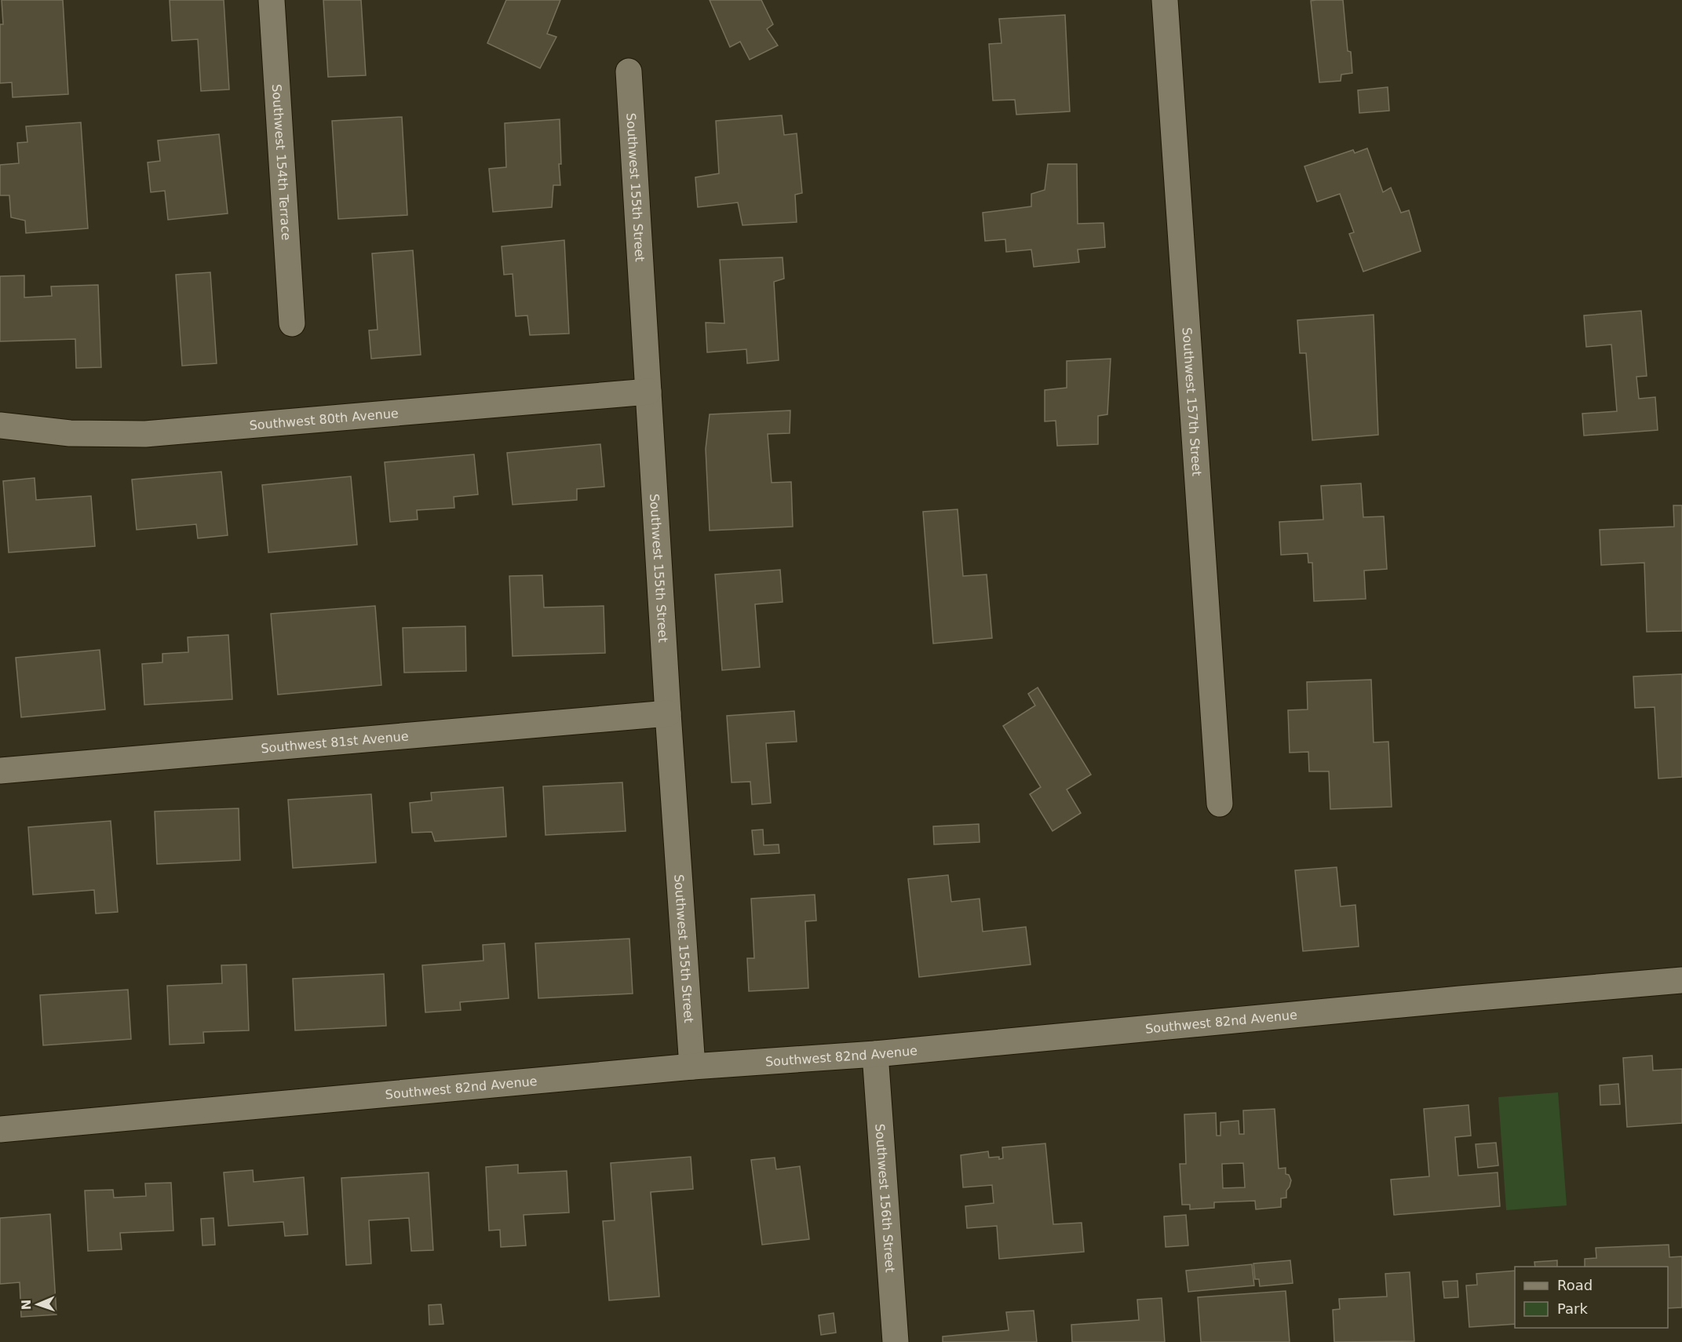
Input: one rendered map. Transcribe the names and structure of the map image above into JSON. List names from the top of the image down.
{
  "streets": {
    "street": [
      "Southwest 154th Terrace",
      "Southwest 155th Street",
      "Southwest 157th Street",
      "Southwest 80th Avenue",
      "Southwest 81st Avenue",
      "Southwest 82nd Avenue",
      "Southwest 156th Street"
    ]
  },
  "crossings": [
    ["Southwest 155th Street", "Southwest 80th Avenue"],
    ["Southwest 155th Street", "Southwest 81st Avenue"],
    ["Southwest 155th Street", "Southwest 82nd Avenue"],
    ["Southwest 82nd Avenue", "Southwest 156th Street"]
  ],
  "legend": ["Road", "Park"],
  "north": "left"
}
